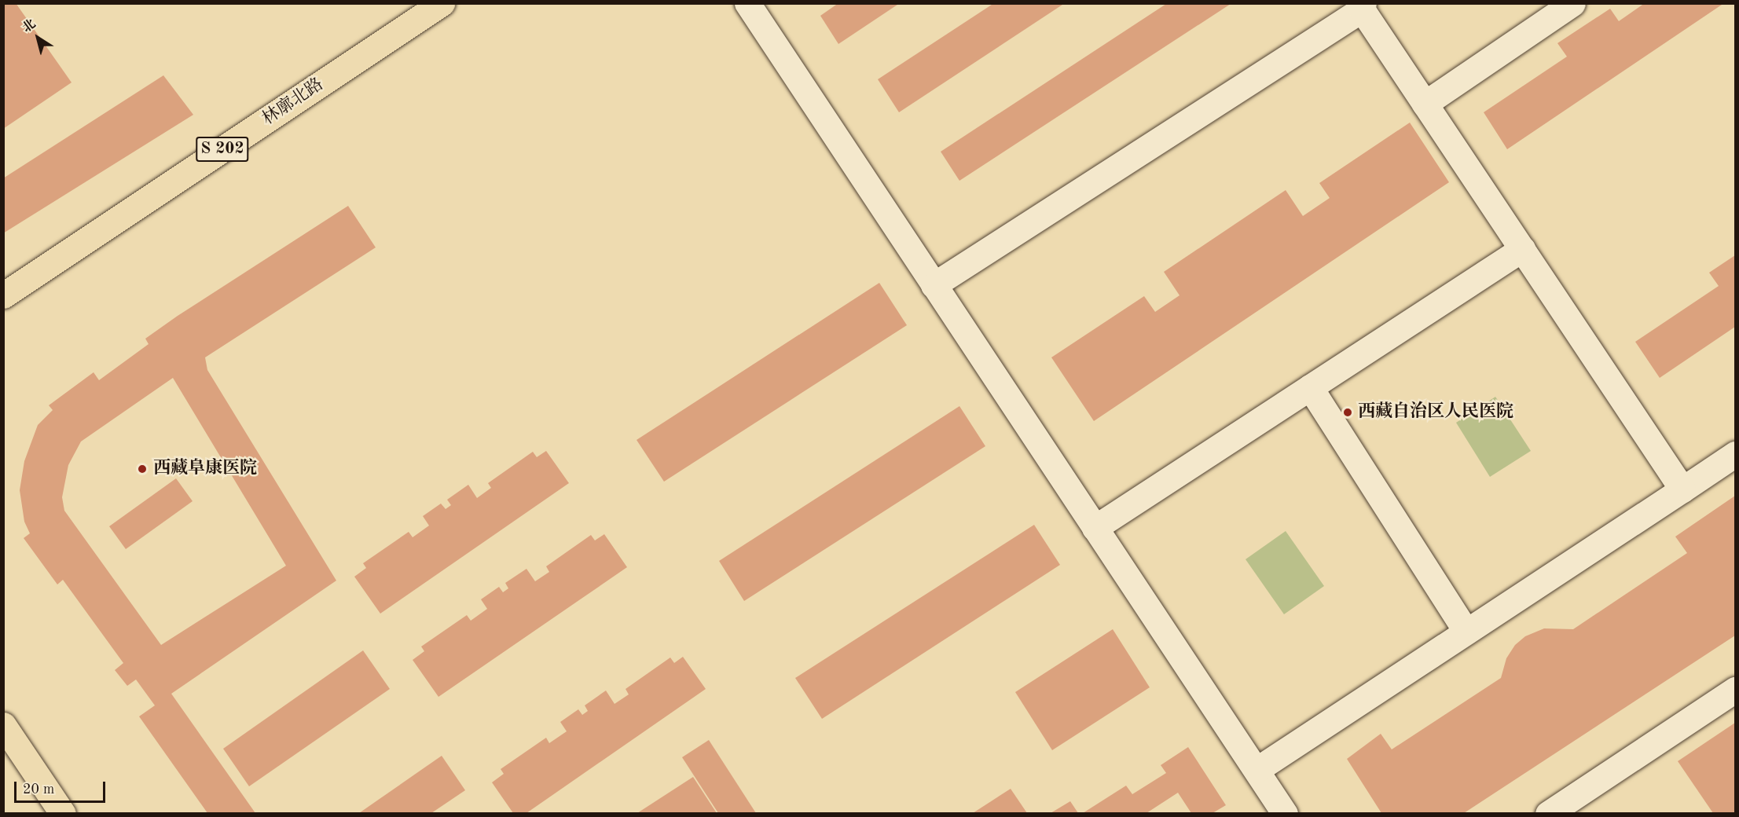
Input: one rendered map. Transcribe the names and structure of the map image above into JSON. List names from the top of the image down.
{
  "streets": {
    "main road": ["林廓北路", "S 202"]
  },
  "places": ["西藏自治区人民医院", "西藏阜康医院"],
  "scale_bar": "20 m",
  "north": "top left"
}
